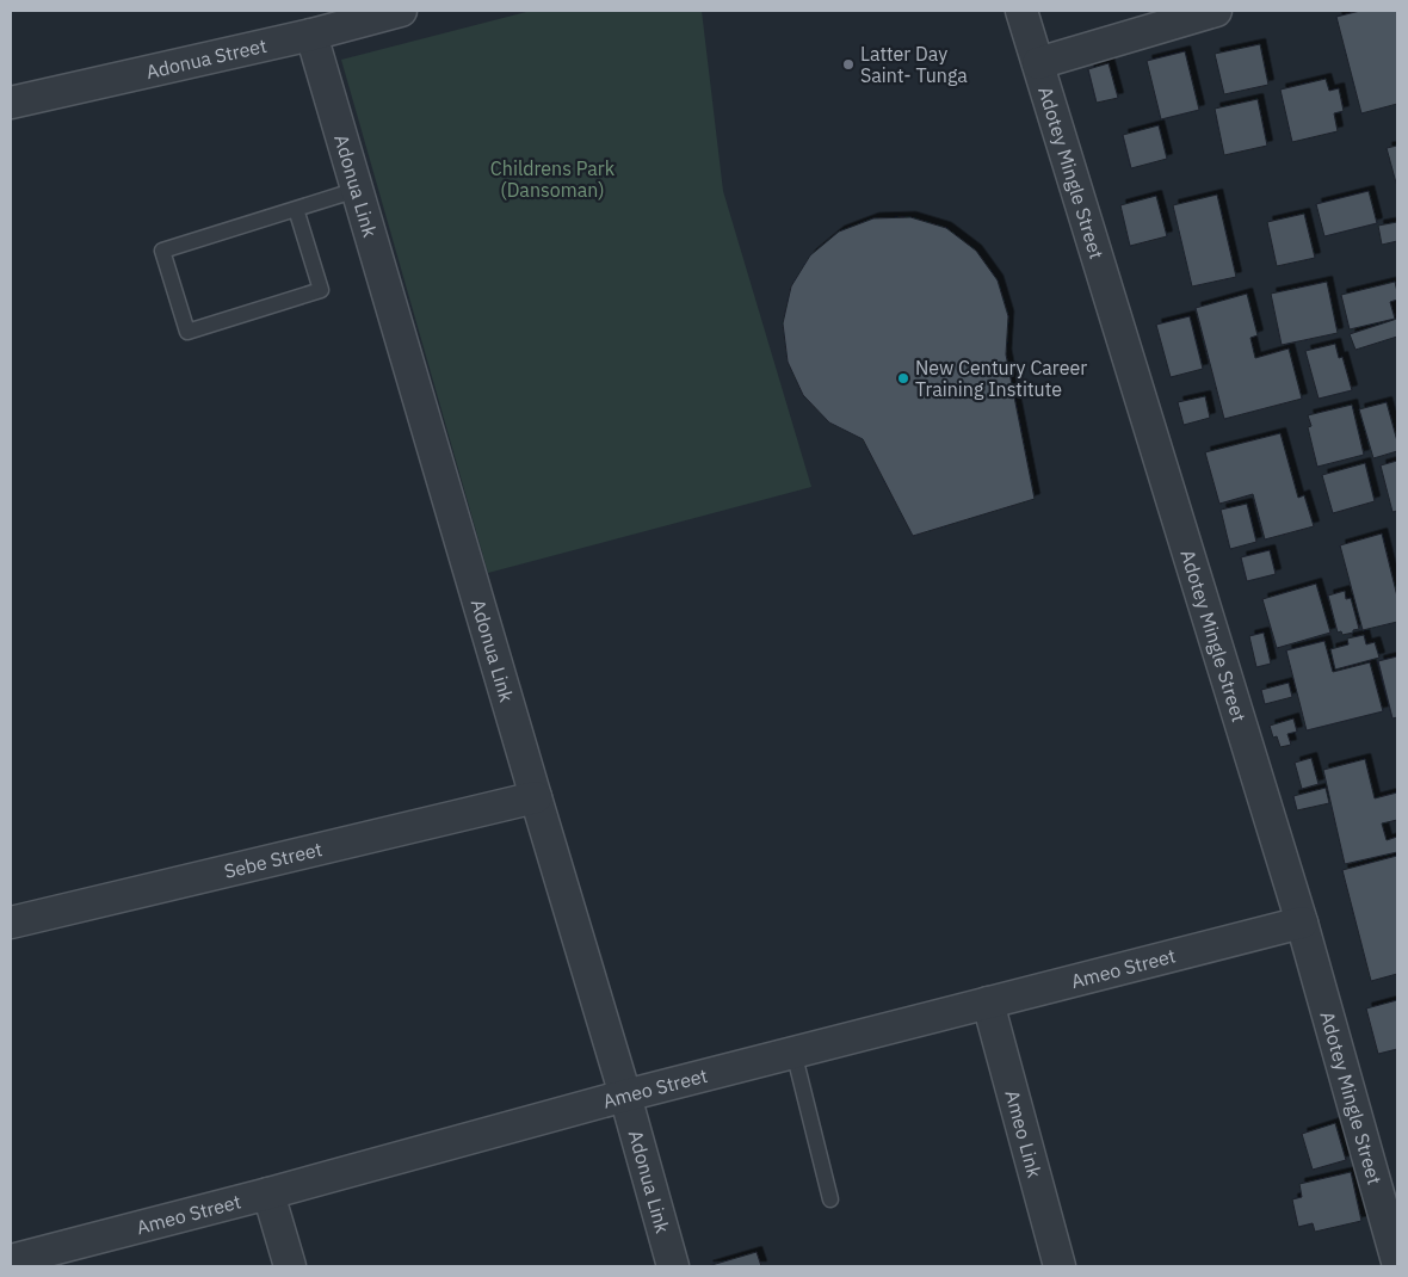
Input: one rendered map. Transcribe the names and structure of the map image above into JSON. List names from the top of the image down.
{
  "streets": {
    "street": [
      "Adonua Street",
      "Adotey Mingle Street",
      "Adonua Link",
      "Sebe Street",
      "Ameo Street",
      "Ameo Link"
    ]
  },
  "crossings": [
    ["Adonua Street", "Adonua Link"],
    ["Adotey Mingle Street", "Ameo Street"],
    ["Adonua Link", "Sebe Street"],
    ["Adonua Link", "Ameo Street"],
    ["Ameo Street", "Ameo Link"]
  ],
  "parks": ["Childrens Park (Dansoman)"],
  "places": ["Latter Day Saint- Tunga", "New Century Career Training Institute"]
}
